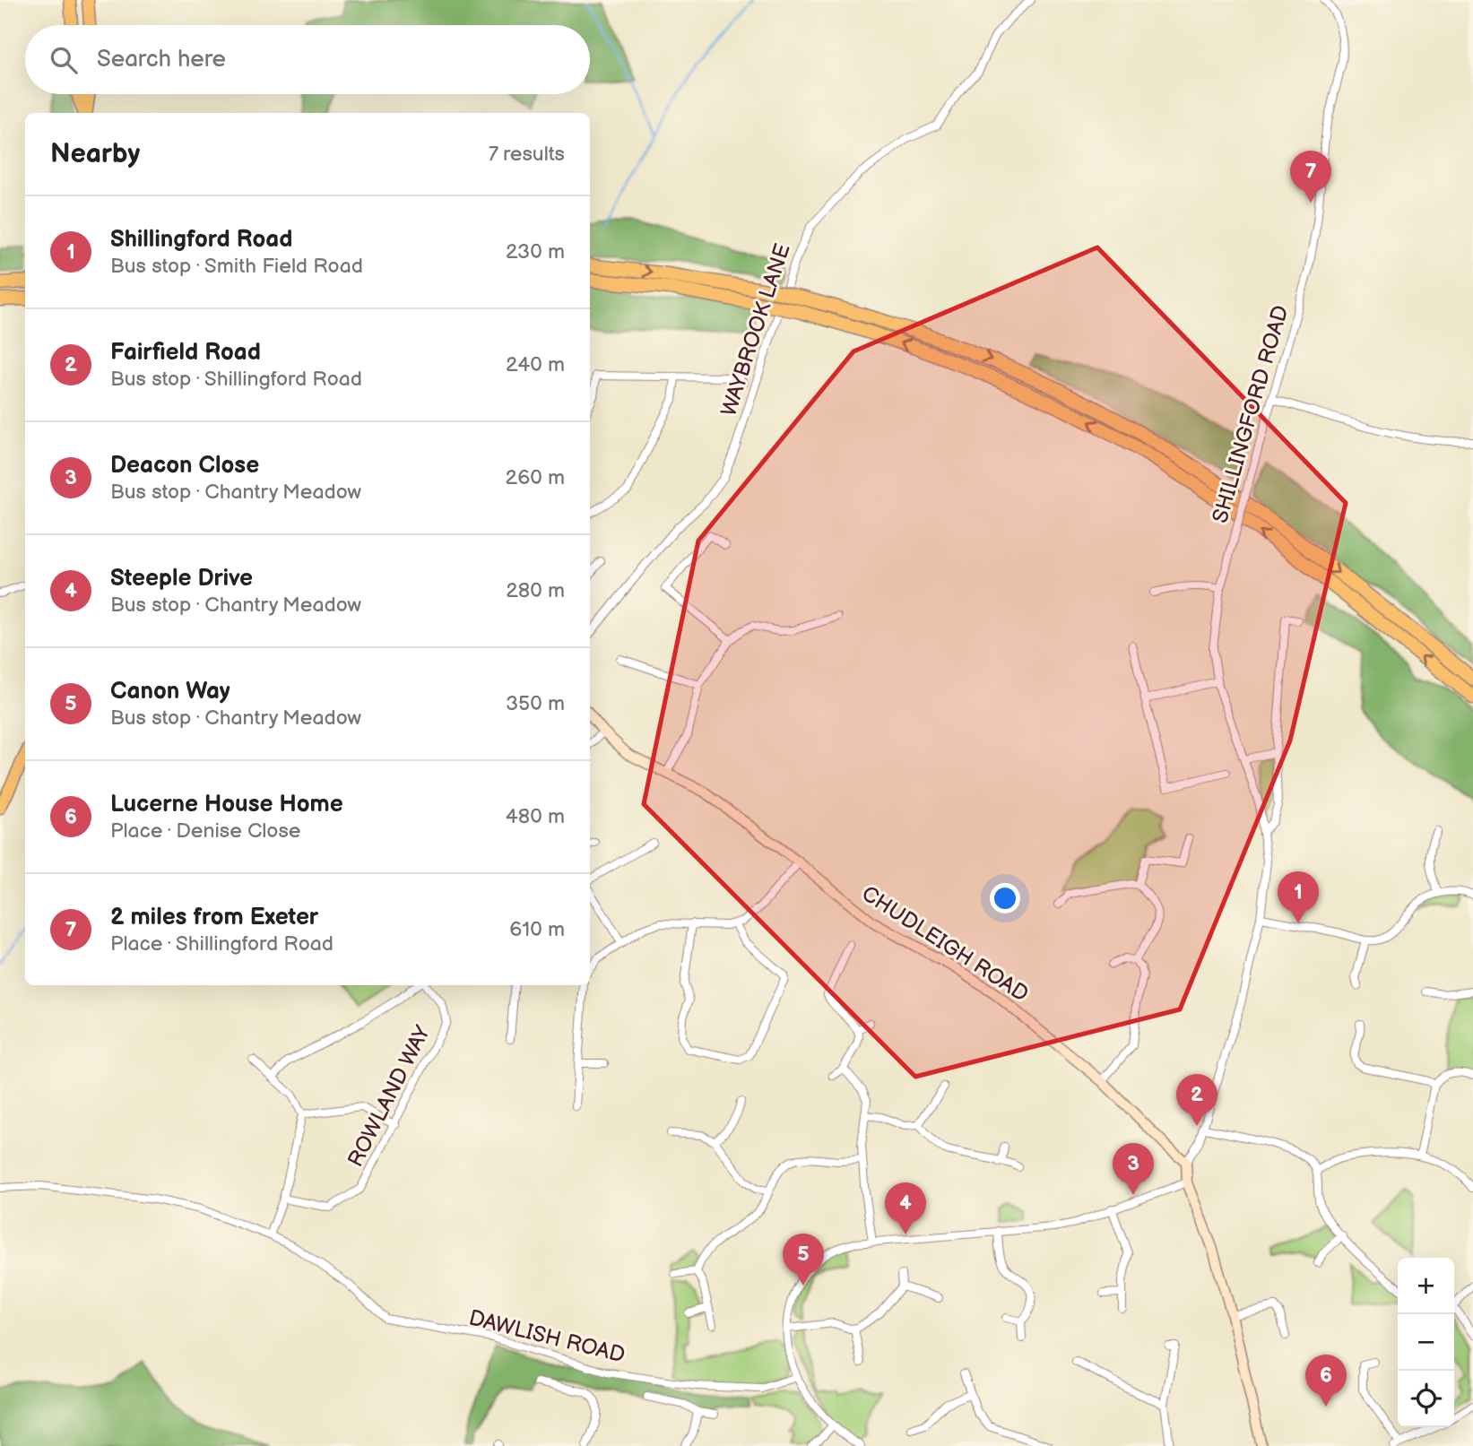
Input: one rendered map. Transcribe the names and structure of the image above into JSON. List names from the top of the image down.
{
  "streets": {
    "street": [
      "WAYBROOK LANE",
      "SHILLINGFORD ROAD",
      "CHUDLEIGH ROAD",
      "ROWLAND WAY",
      "DAWLISH ROAD"
    ]
  },
  "crossings": [
    ["SHILLINGFORD ROAD", "CHUDLEIGH ROAD"]
  ],
  "page": {
    "search": "Search here",
    "heading": ["Nearby", "7 results"],
    "pins": [
      "7",
      "1",
      "2",
      "3",
      "4",
      "5",
      "6"
    ],
    "list": [
      {
        "mark": "1",
        "name": "Shillingford Road",
        "note": "Bus stop · Smith Field Road",
        "value": "230 m"
      },
      {
        "mark": "2",
        "name": "Fairfield Road",
        "note": "Bus stop · Shillingford Road",
        "value": "240 m"
      },
      {
        "mark": "3",
        "name": "Deacon Close",
        "note": "Bus stop · Chantry Meadow",
        "value": "260 m"
      },
      {
        "mark": "4",
        "name": "Steeple Drive",
        "note": "Bus stop · Chantry Meadow",
        "value": "280 m"
      },
      {
        "mark": "5",
        "name": "Canon Way",
        "note": "Bus stop · Chantry Meadow",
        "value": "350 m"
      },
      {
        "mark": "6",
        "name": "Lucerne House Home",
        "note": "Place · Denise Close",
        "value": "480 m"
      },
      {
        "mark": "7",
        "name": "2 miles from Exeter",
        "note": "Place · Shillingford Road",
        "value": "610 m"
      }
    ],
    "map_buttons": ["+", "−"]
  }
}
